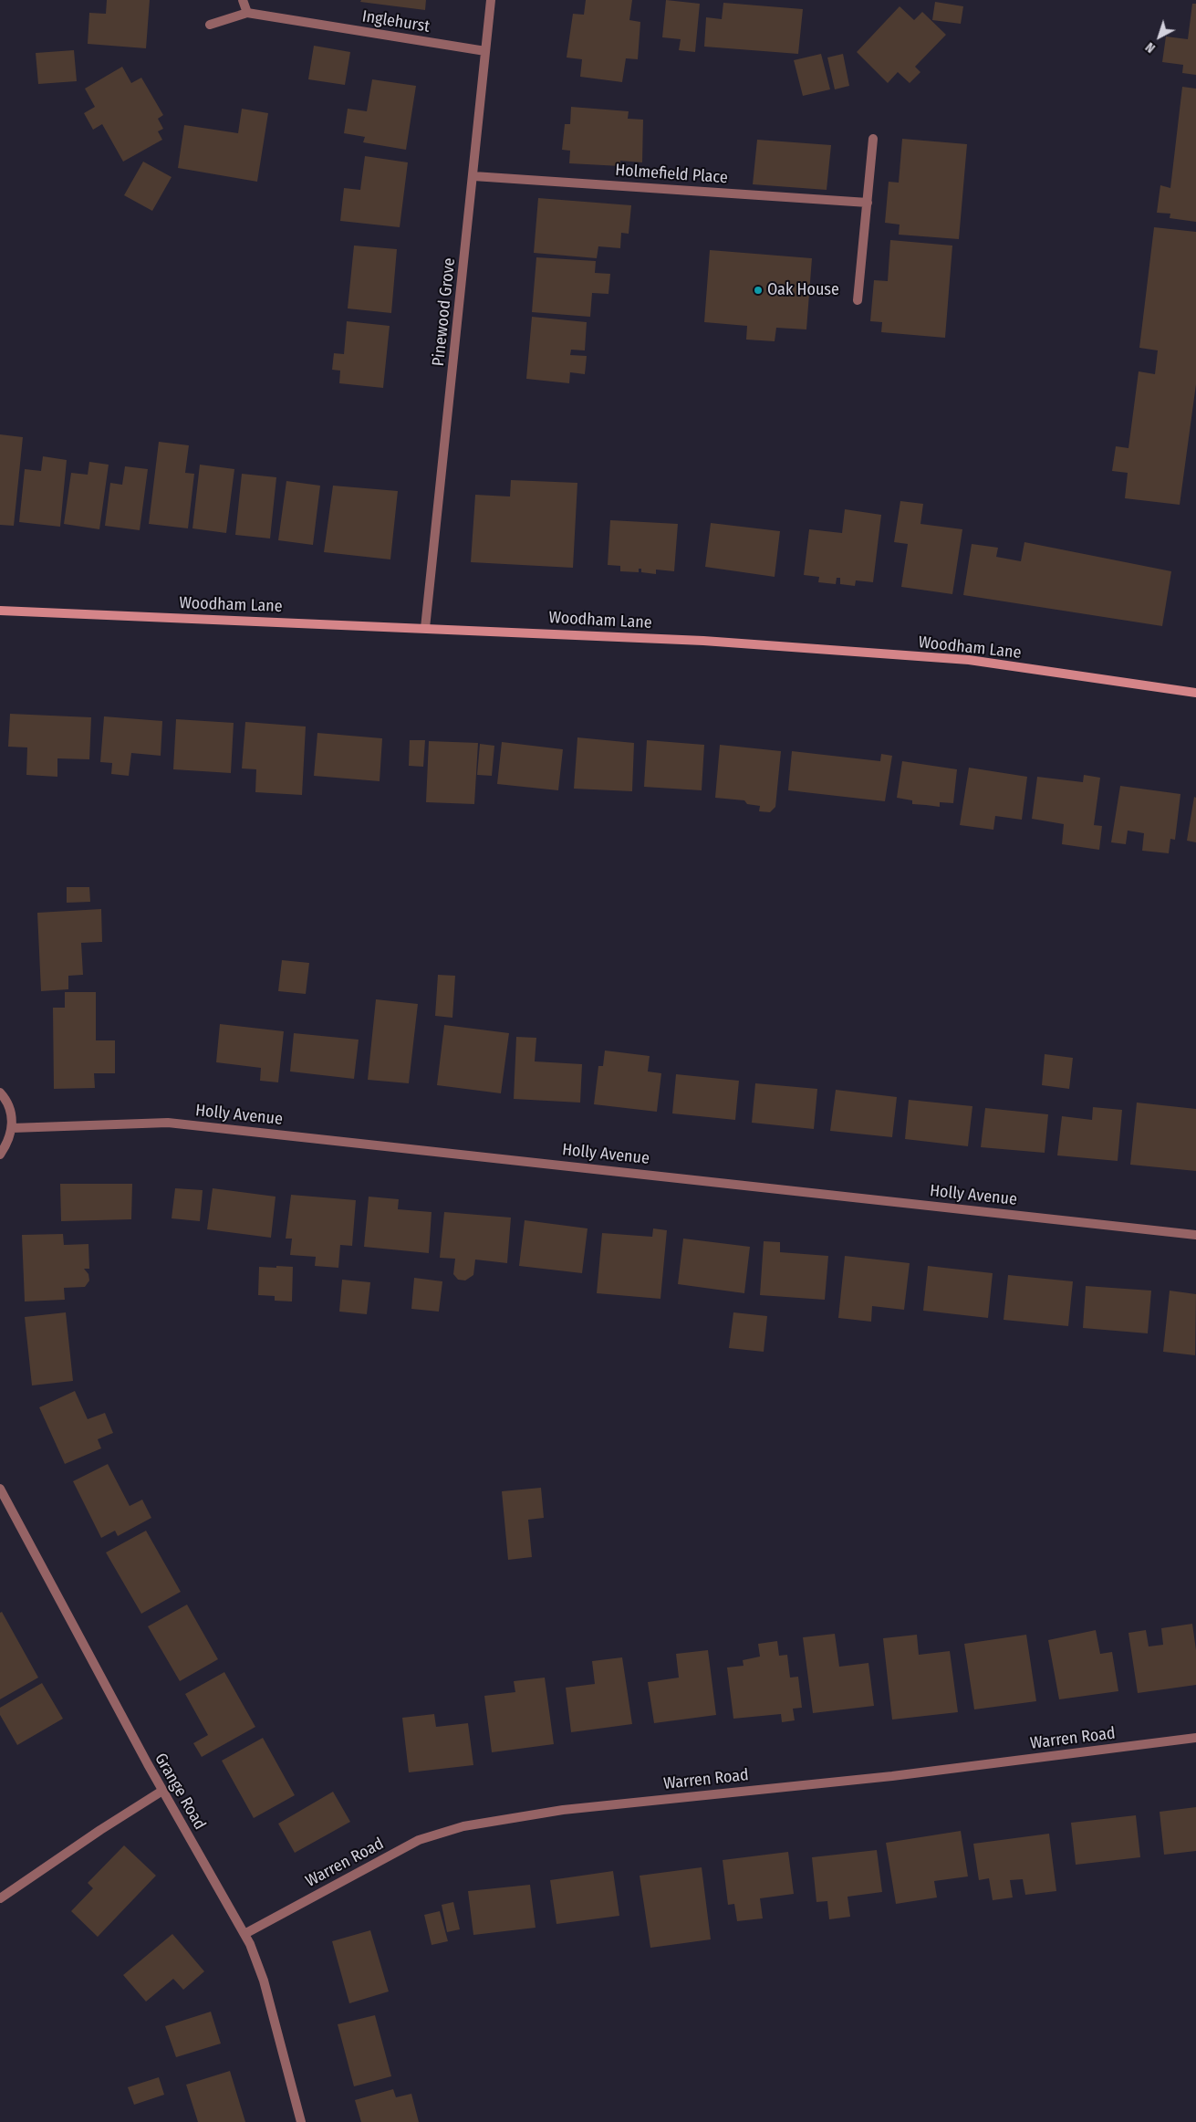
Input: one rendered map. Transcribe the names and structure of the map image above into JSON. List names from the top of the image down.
{
  "streets": {
    "main road": ["Woodham Lane"],
    "street": [
      "Inglehurst",
      "Holmefield Place",
      "Pinewood Grove",
      "Holly Avenue",
      "Warren Road",
      "Grange Road"
    ]
  },
  "crossings": [
    ["Inglehurst", "Pinewood Grove"],
    ["Holmefield Place", "Pinewood Grove"],
    ["Pinewood Grove", "Woodham Lane"],
    ["Warren Road", "Grange Road"]
  ],
  "places": ["Oak House"],
  "north": "bottom left"
}
